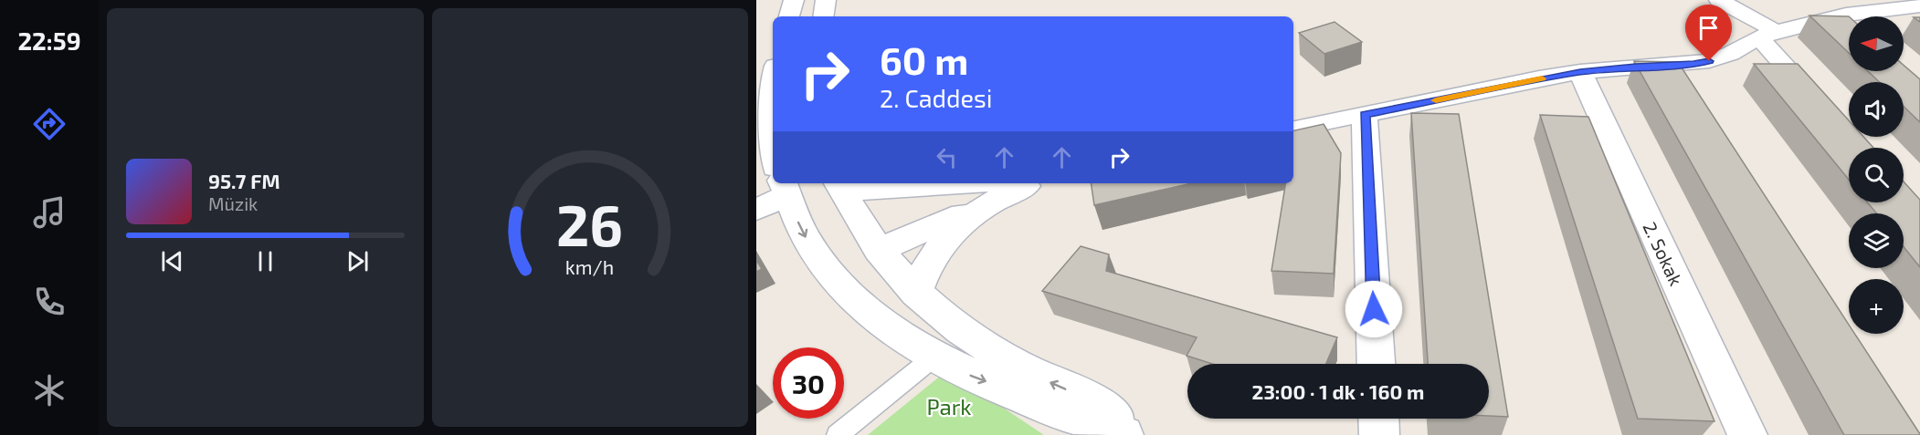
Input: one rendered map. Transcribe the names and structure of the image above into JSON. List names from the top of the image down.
{
  "streets": {
    "street": ["2. Sokak"]
  },
  "parks": ["Park"],
  "north": "left",
  "page": {
    "tabs": "22:59",
    "map_buttons": "+",
    "turn": ["60 m", "2. Caddesi"],
    "song": ["95.7 FM", "Müzik"],
    "limit": "30",
    "trip": "23:00 · 1 dk · 160 m",
    "gauge": ["26", "km/h"]
  }
}
